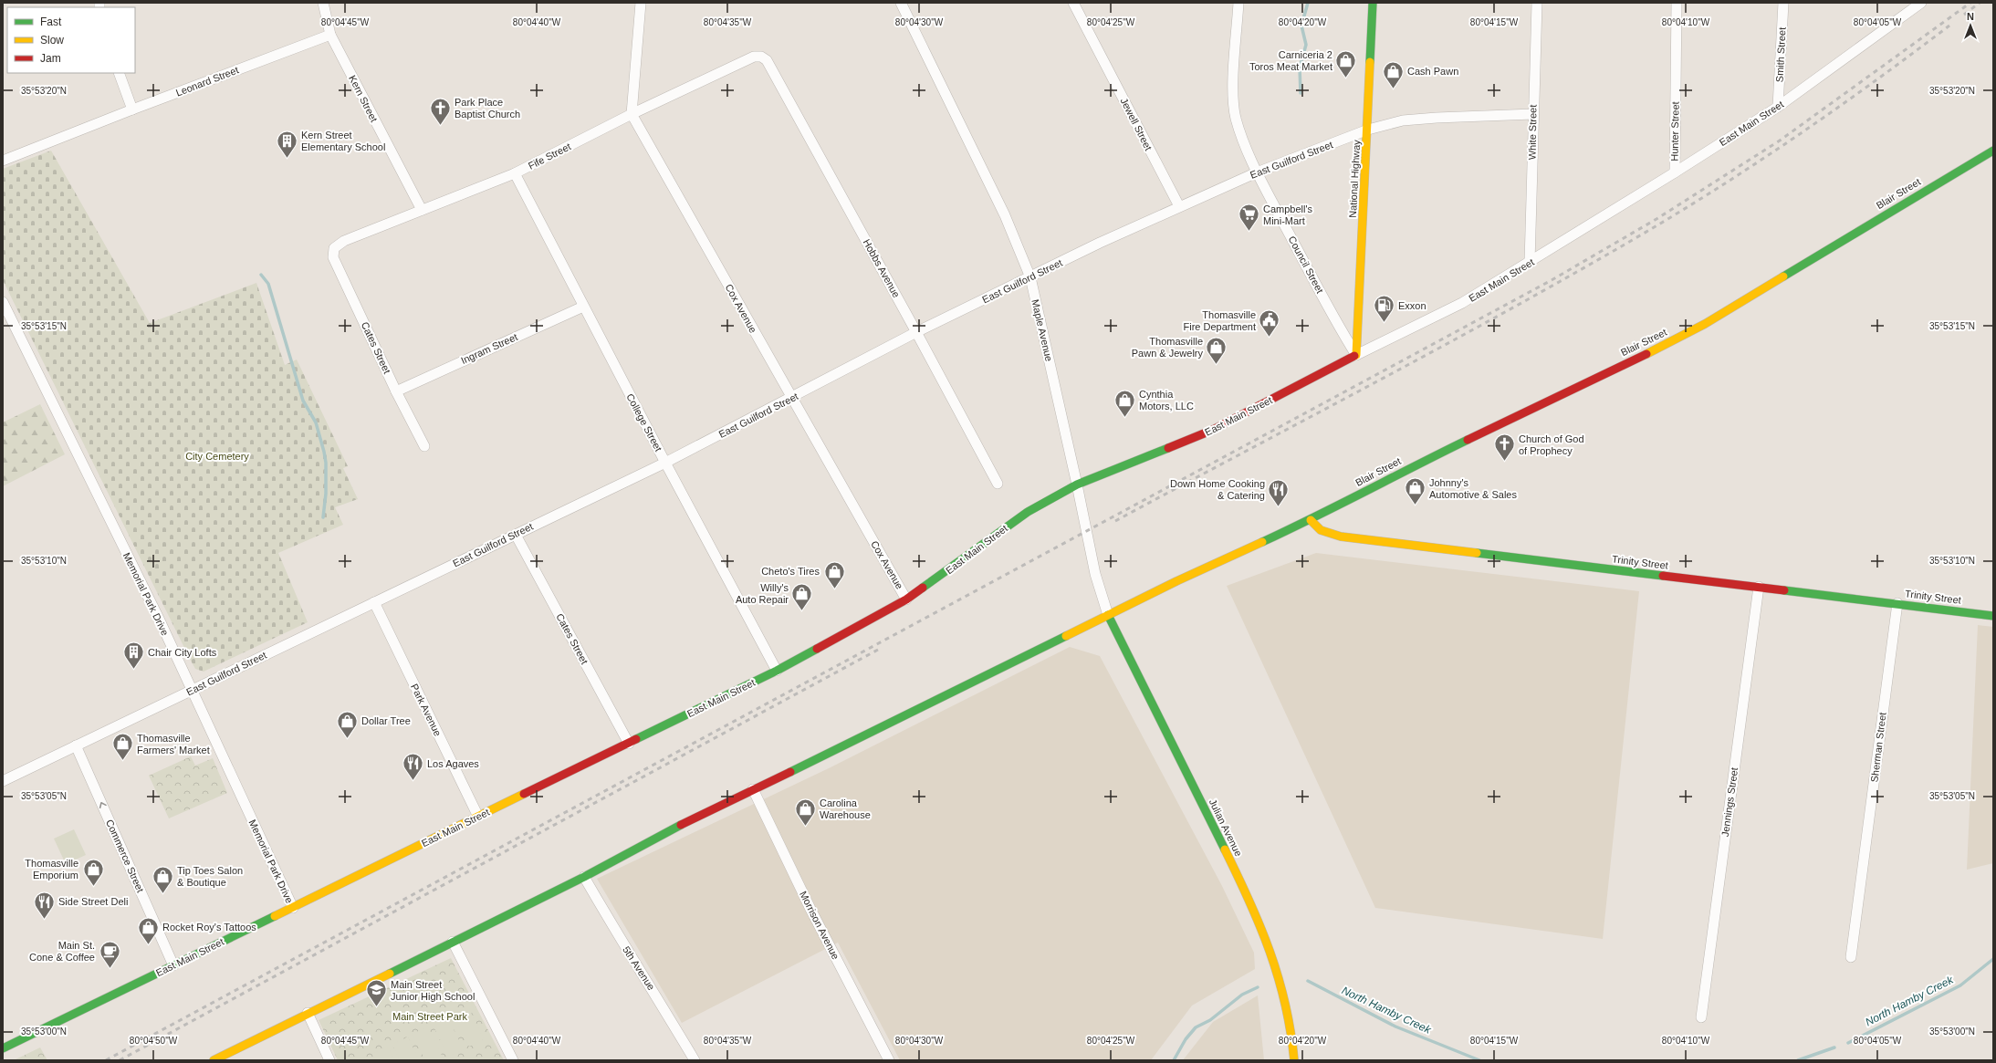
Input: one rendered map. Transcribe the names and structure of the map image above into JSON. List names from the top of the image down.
{
  "streets": {
    "street": [
      "Smith Street",
      "Leonard Street",
      "Kern Street",
      "East Main Street",
      "Jewell Street",
      "Hunter Street",
      "White Street",
      "Fife Street",
      "East Guilford Street",
      "National Highway",
      "Blair Street",
      "Council Street",
      "Hobbs Avenue",
      "Cox Avenue",
      "Maple Avenue",
      "Cates Street",
      "Ingram Street",
      "College Street",
      "Trinity Street",
      "Memorial Park Drive",
      "Park Avenue",
      "Sherman Street",
      "Jennings Street",
      "Julian Avenue",
      "Commerce Street",
      "Morrison Avenue",
      "5th Avenue"
    ]
  },
  "crossings": [
    ["Smith Street", "East Main Street"],
    ["Leonard Street", "Kern Street"],
    ["Kern Street", "Fife Street"],
    ["East Main Street", "Hunter Street"],
    ["East Main Street", "White Street"],
    ["East Main Street", "National Highway"],
    ["East Main Street", "Council Street"],
    ["East Main Street", "Cox Avenue"],
    ["East Main Street", "Maple Avenue"],
    ["East Main Street", "Cates Street"],
    ["East Main Street", "College Street"],
    ["East Main Street", "Memorial Park Drive"],
    ["East Main Street", "Park Avenue"],
    ["East Main Street", "Commerce Street"],
    ["Jewell Street", "East Guilford Street"],
    ["White Street", "East Guilford Street"],
    ["Fife Street", "Hobbs Avenue"],
    ["Fife Street", "Cox Avenue"],
    ["Fife Street", "Cates Street"],
    ["Fife Street", "College Street"],
    ["East Guilford Street", "National Highway"],
    ["East Guilford Street", "Council Street"],
    ["East Guilford Street", "Hobbs Avenue"],
    ["East Guilford Street", "Cox Avenue"],
    ["East Guilford Street", "Maple Avenue"],
    ["East Guilford Street", "Cates Street"],
    ["East Guilford Street", "College Street"],
    ["East Guilford Street", "Memorial Park Drive"],
    ["East Guilford Street", "Park Avenue"],
    ["East Guilford Street", "Commerce Street"],
    ["National Highway", "Council Street"],
    ["Blair Street", "Trinity Street"],
    ["Maple Avenue", "Julian Avenue"],
    ["Cates Street", "Ingram Street"],
    ["Ingram Street", "College Street"],
    ["Trinity Street", "Sherman Street"],
    ["Trinity Street", "Jennings Street"]
  ],
  "one_way": ["Commerce Street"],
  "water": ["North Hamby Creek"],
  "parks": ["City Cemetery", "Main Street Park"],
  "places": {
    "shop": [
      "Carniceria 2 Toros Meat Market",
      "Cash Pawn",
      "Thomasville Pawn & Jewelry",
      "Cynthia Motors, LLC",
      "Johnny's Automotive & Sales",
      "Cheto's Tires",
      "Willy's Auto Repair",
      "Dollar Tree",
      "Thomasville Farmers' Market",
      "Carolina Warehouse",
      "Thomasville Emporium",
      "Tip Toes Salon & Boutique",
      "Rocket Roy's Tattoos"
    ],
    "church": ["Park Place Baptist Church", "Church of God of Prophecy"],
    "building": ["Kern Street Elementary School", "Chair City Lofts"],
    "supermarket": ["Campbell's Mini-Mart"],
    "fuel station": ["Exxon"],
    "public building": ["Thomasville Fire Department"],
    "restaurant": ["Down Home Cooking & Catering", "Los Agaves", "Side Street Deli"],
    "cafe": ["Main St. Cone & Coffee"],
    "school or university": ["Main Street Junior High School"]
  },
  "legend": ["Fast", "Slow", "Jam"],
  "north": "top",
  "coordinates": [
    "80°04'45\"W",
    "80°04'40\"W",
    "80°04'35\"W",
    "80°04'30\"W",
    "80°04'25\"W",
    "80°04'20\"W",
    "80°04'15\"W",
    "80°04'10\"W",
    "80°04'05\"W",
    "35°53'20\"N",
    "35°53'15\"N",
    "35°53'10\"N",
    "35°53'05\"N",
    "35°53'00\"N",
    "80°04'50\"W"
  ]
}
